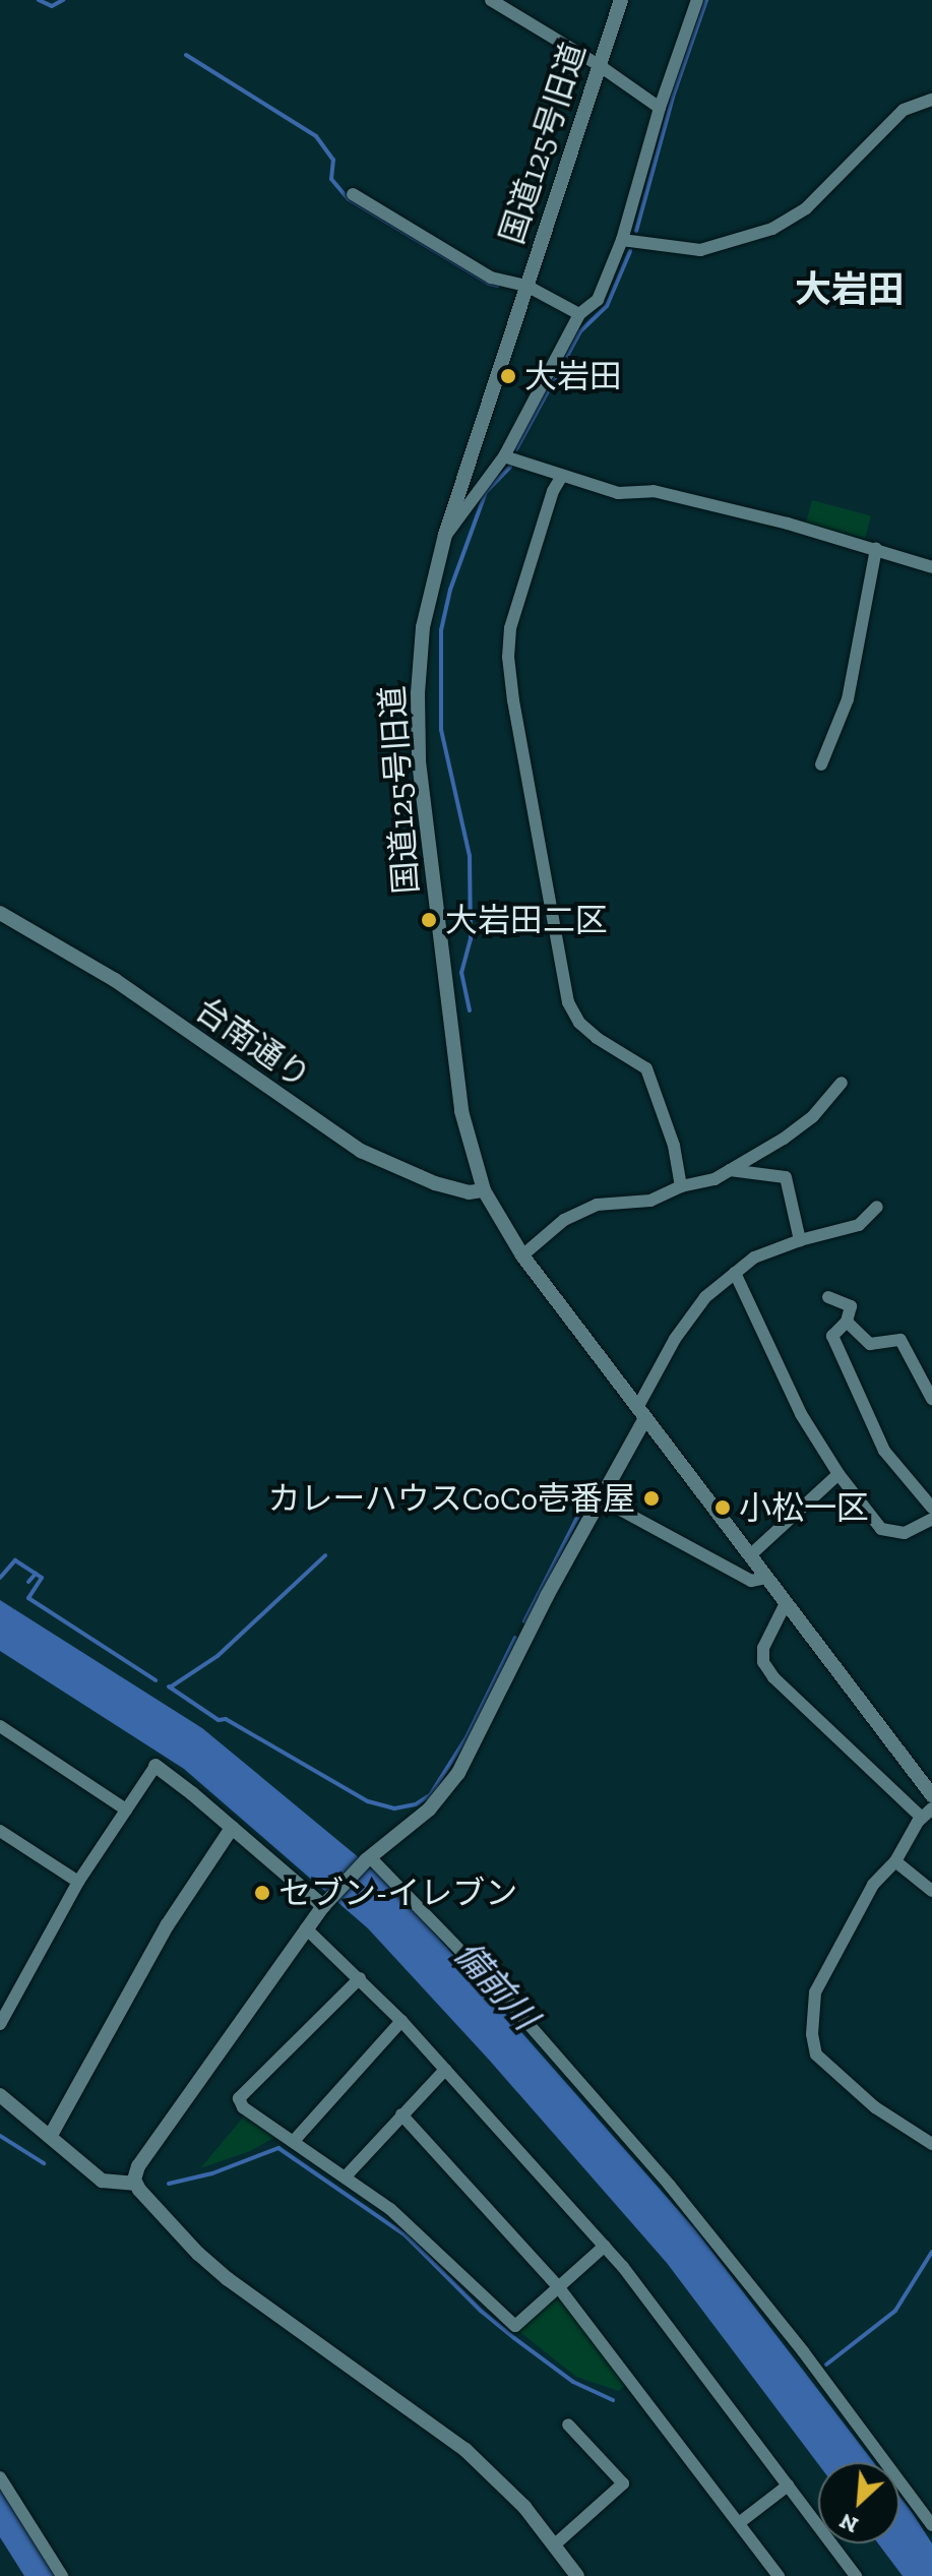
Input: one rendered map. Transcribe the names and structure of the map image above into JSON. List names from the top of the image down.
{
  "streets": {
    "street": ["国道125号旧道", "台南通り"]
  },
  "crossings": [
    ["国道125号旧道", "台南通り"]
  ],
  "districts": ["大岩田"],
  "water": ["備前川"],
  "places": [
    "大岩田",
    "大岩田二区",
    "カレーハウスCoCo壱番屋",
    "小松一区",
    "セブン-イレブン"
  ],
  "north": "bottom left"
}
